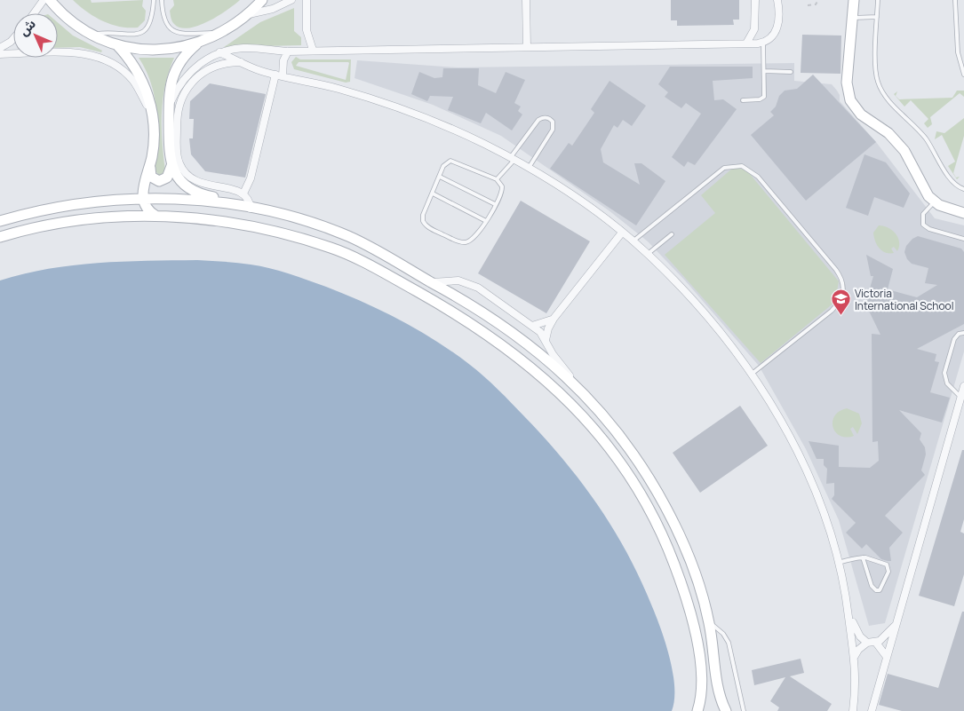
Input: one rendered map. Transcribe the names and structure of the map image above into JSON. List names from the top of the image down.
{
  "places": {
    "school or university": ["Victoria International School"]
  },
  "north": "top left"
}
